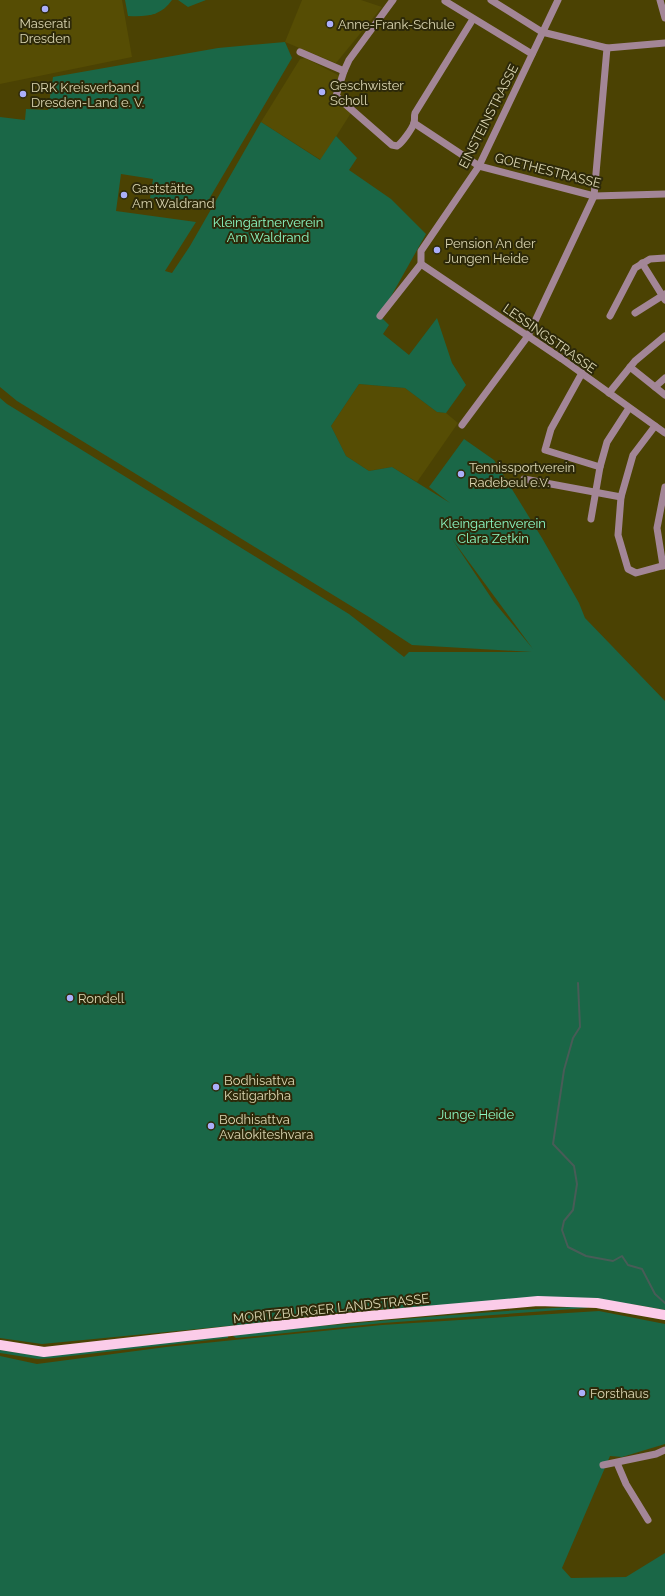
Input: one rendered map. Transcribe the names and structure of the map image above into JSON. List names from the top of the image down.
{
  "streets": {
    "main road": ["MORITZBURGER LANDSTRASSE"],
    "street": ["EINSTEINSTRASSE", "GOETHESTRASSE", "LESSINGSTRASSE"]
  },
  "crossings": [
    ["EINSTEINSTRASSE", "GOETHESTRASSE"],
    ["EINSTEINSTRASSE", "LESSINGSTRASSE"]
  ],
  "parks": ["Kleingärtnerverein Am Waldrand", "Kleingartenverein Clara Zetkin", "Junge Heide"],
  "places": [
    "Maserati Dresden",
    "Anne-Frank-Schule",
    "Geschwister Scholl",
    "DRK Kreisverband Dresden-Land e. V.",
    "Gaststätte Am Waldrand",
    "Pension An der Jungen Heide",
    "Tennissportverein Radebeul e.V.",
    "Rondell",
    "Bodhisattva Ksitigarbha",
    "Bodhisattva Avalokiteshvara",
    "Forsthaus"
  ]
}
